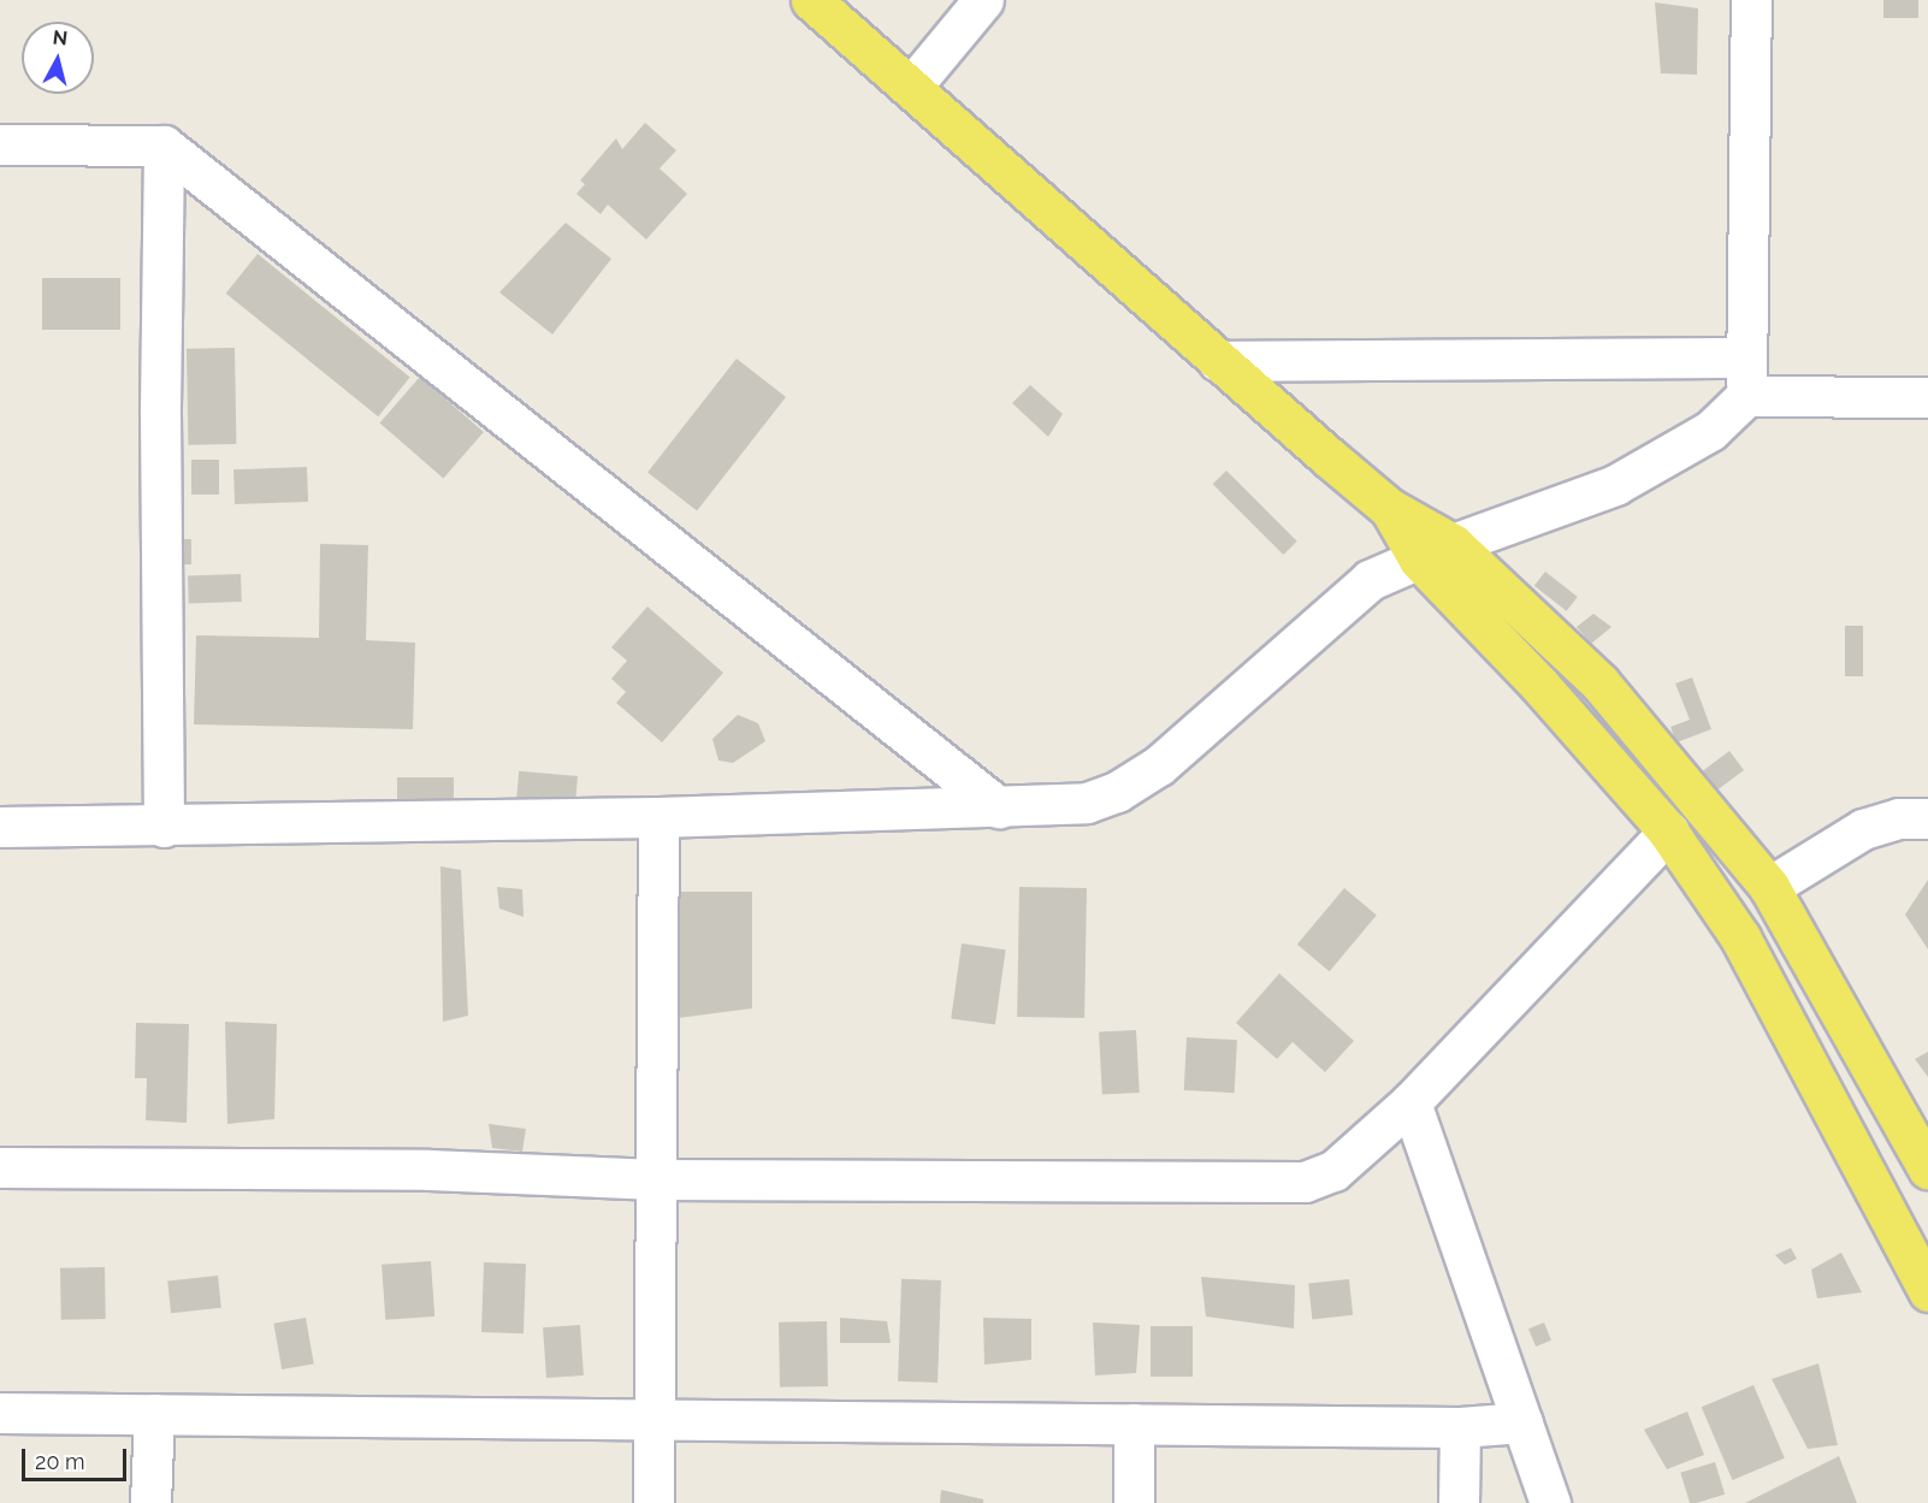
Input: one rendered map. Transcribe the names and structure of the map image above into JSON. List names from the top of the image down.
{
  "scale_bar": "20 m",
  "north": "top"
}
